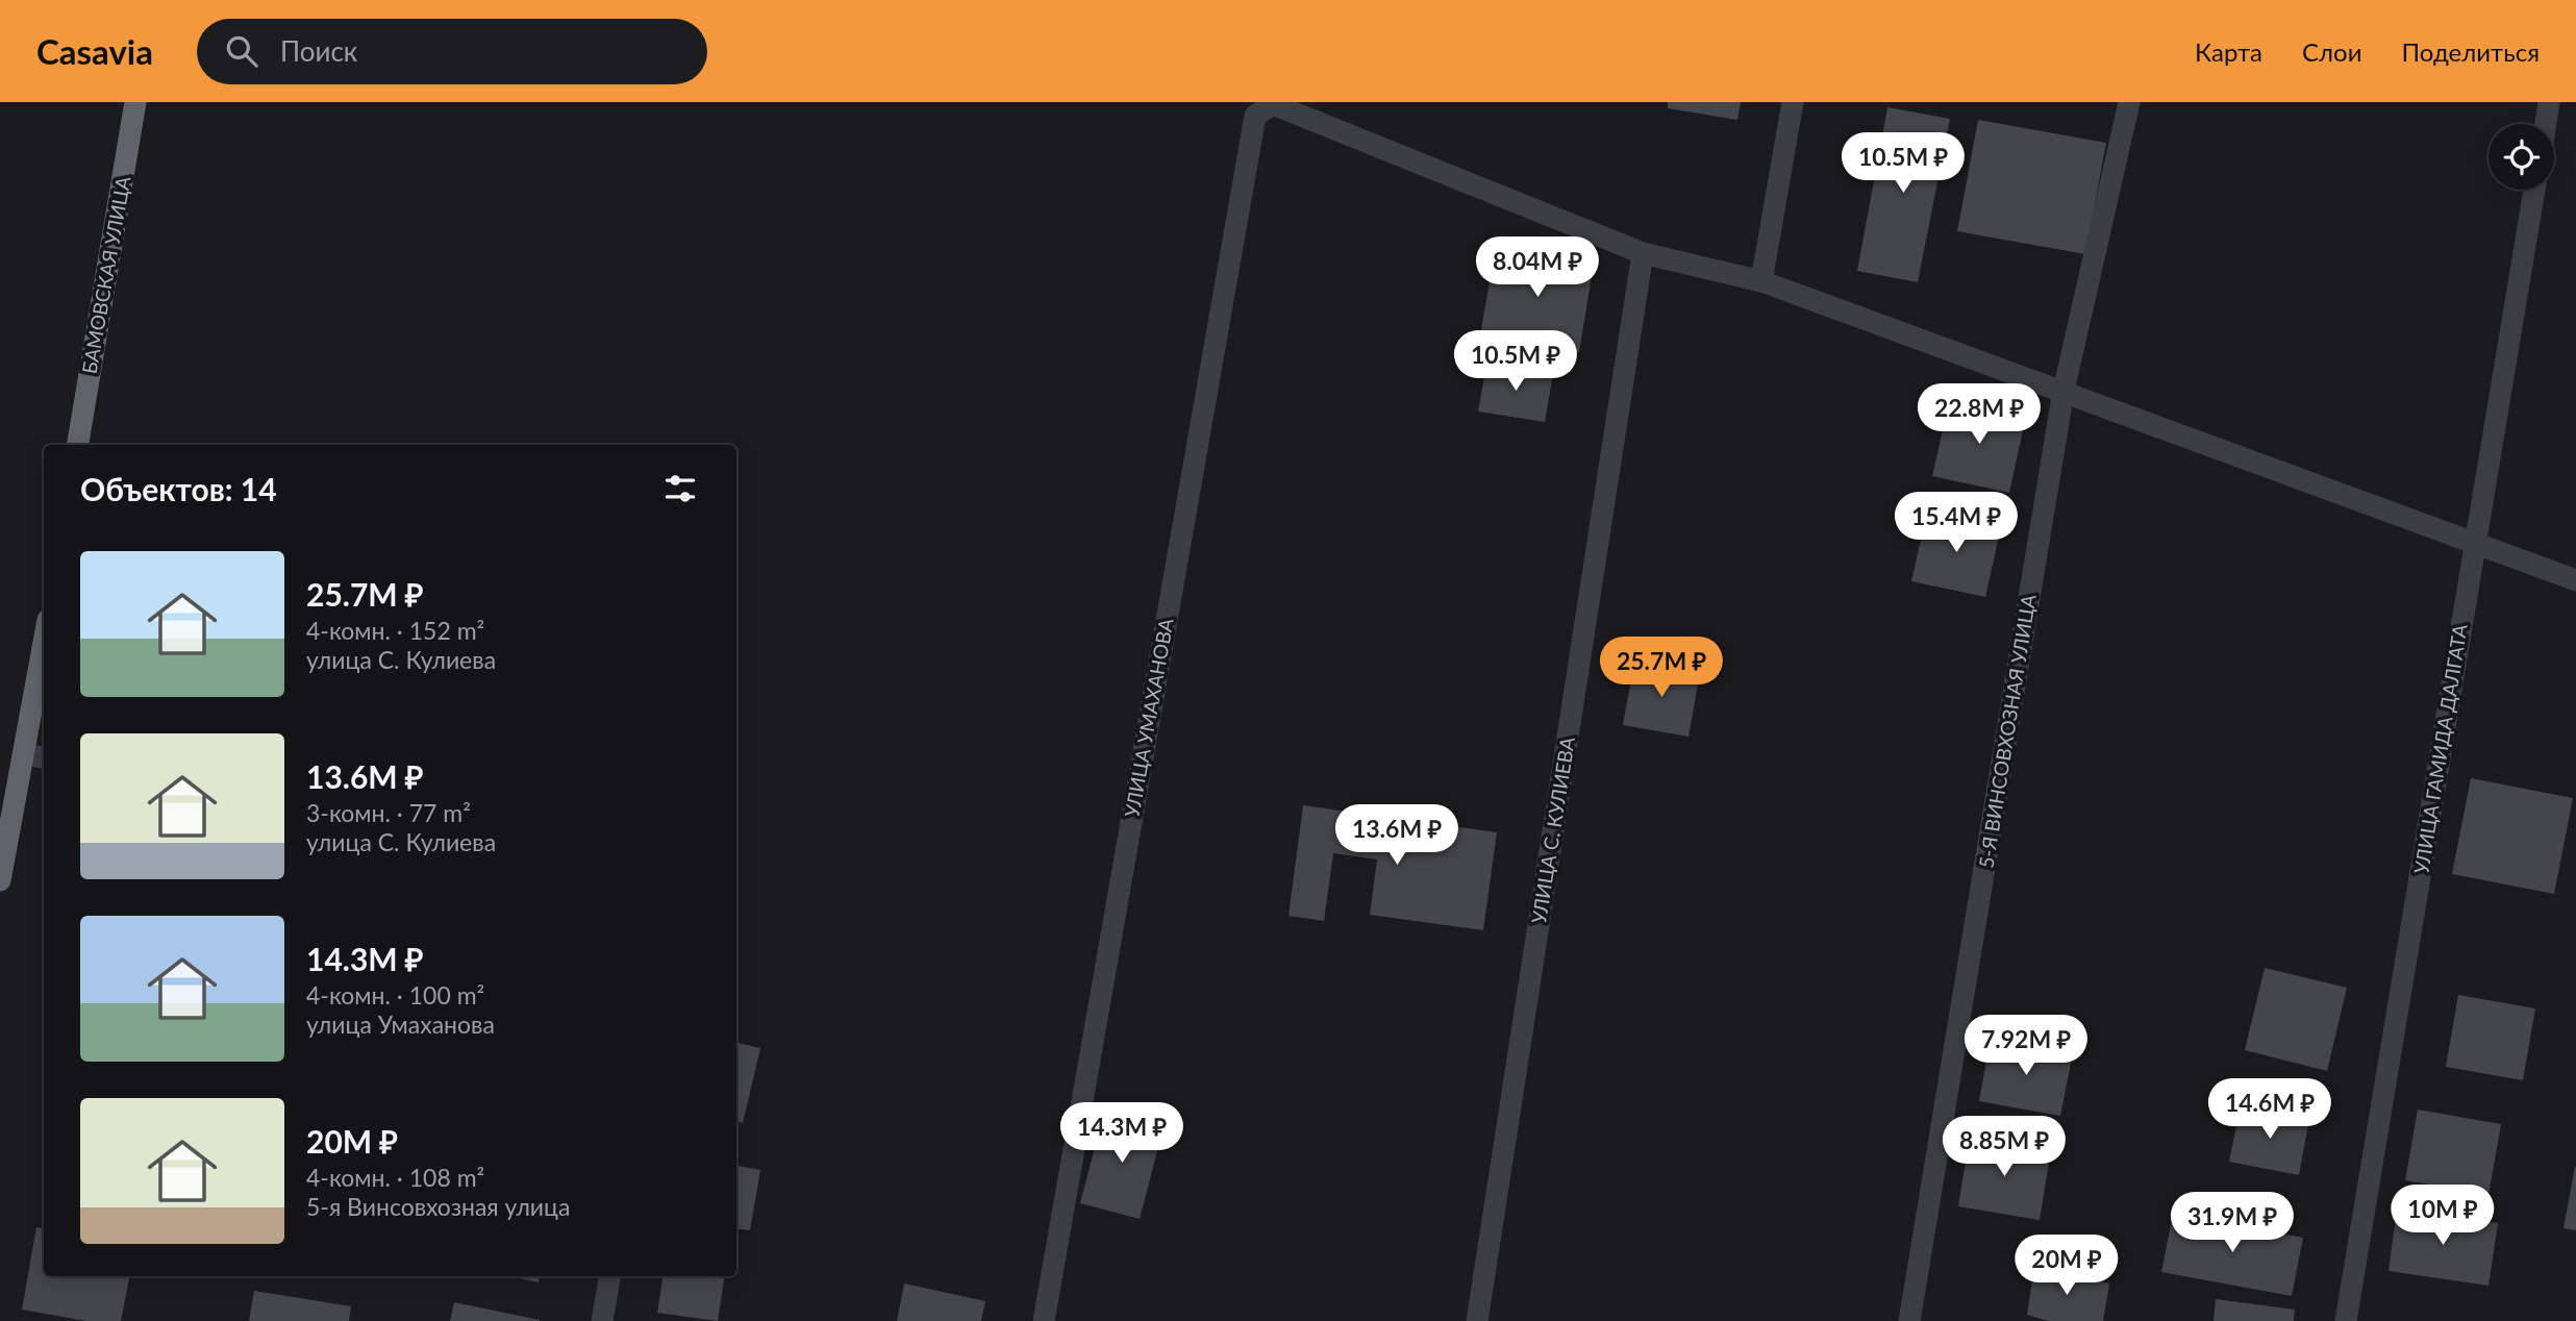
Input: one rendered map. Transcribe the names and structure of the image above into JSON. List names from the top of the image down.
{
  "streets": {
    "highway": ["БАМОВСКАЯ УЛИЦА"],
    "street": [
      "УЛИЦА УМАХАНОВА",
      "5-Я ВИНСОВХОЗНАЯ УЛИЦА",
      "УЛИЦА ГАМИДА ДАЛГАТА",
      "УЛИЦА С. КУЛИЕВА"
    ]
  },
  "crossings": [
    ["УЛИЦА УМАХАНОВА", "УЛИЦА С. КУЛИЕВА"]
  ],
  "page": {
    "header": "Casavia",
    "search": "Поиск",
    "nav": ["Карта", "Слои", "Поделиться"],
    "price": [
      "10.5M ₽",
      "8.04M ₽",
      "10.5M ₽",
      "22.8M ₽",
      "15.4M ₽",
      "25.7M ₽",
      "13.6M ₽",
      "7.92M ₽",
      "14.6M ₽",
      "14.3M ₽",
      "8.85M ₽",
      "10M ₽",
      "31.9M ₽",
      "20M ₽"
    ],
    "heading": "Объектов: 14",
    "list": [
      {
        "name": "25.7M ₽",
        "note": "4-комн. · 152 m² · улица С. Кулиева"
      },
      {
        "name": "13.6M ₽",
        "note": "3-комн. · 77 m² · улица С. Кулиева"
      },
      {
        "name": "14.3M ₽",
        "note": "4-комн. · 100 m² · улица Умаханова"
      },
      {
        "name": "20M ₽",
        "note": "4-комн. · 108 m² · 5-я Винсовхозная улица"
      }
    ]
  }
}
